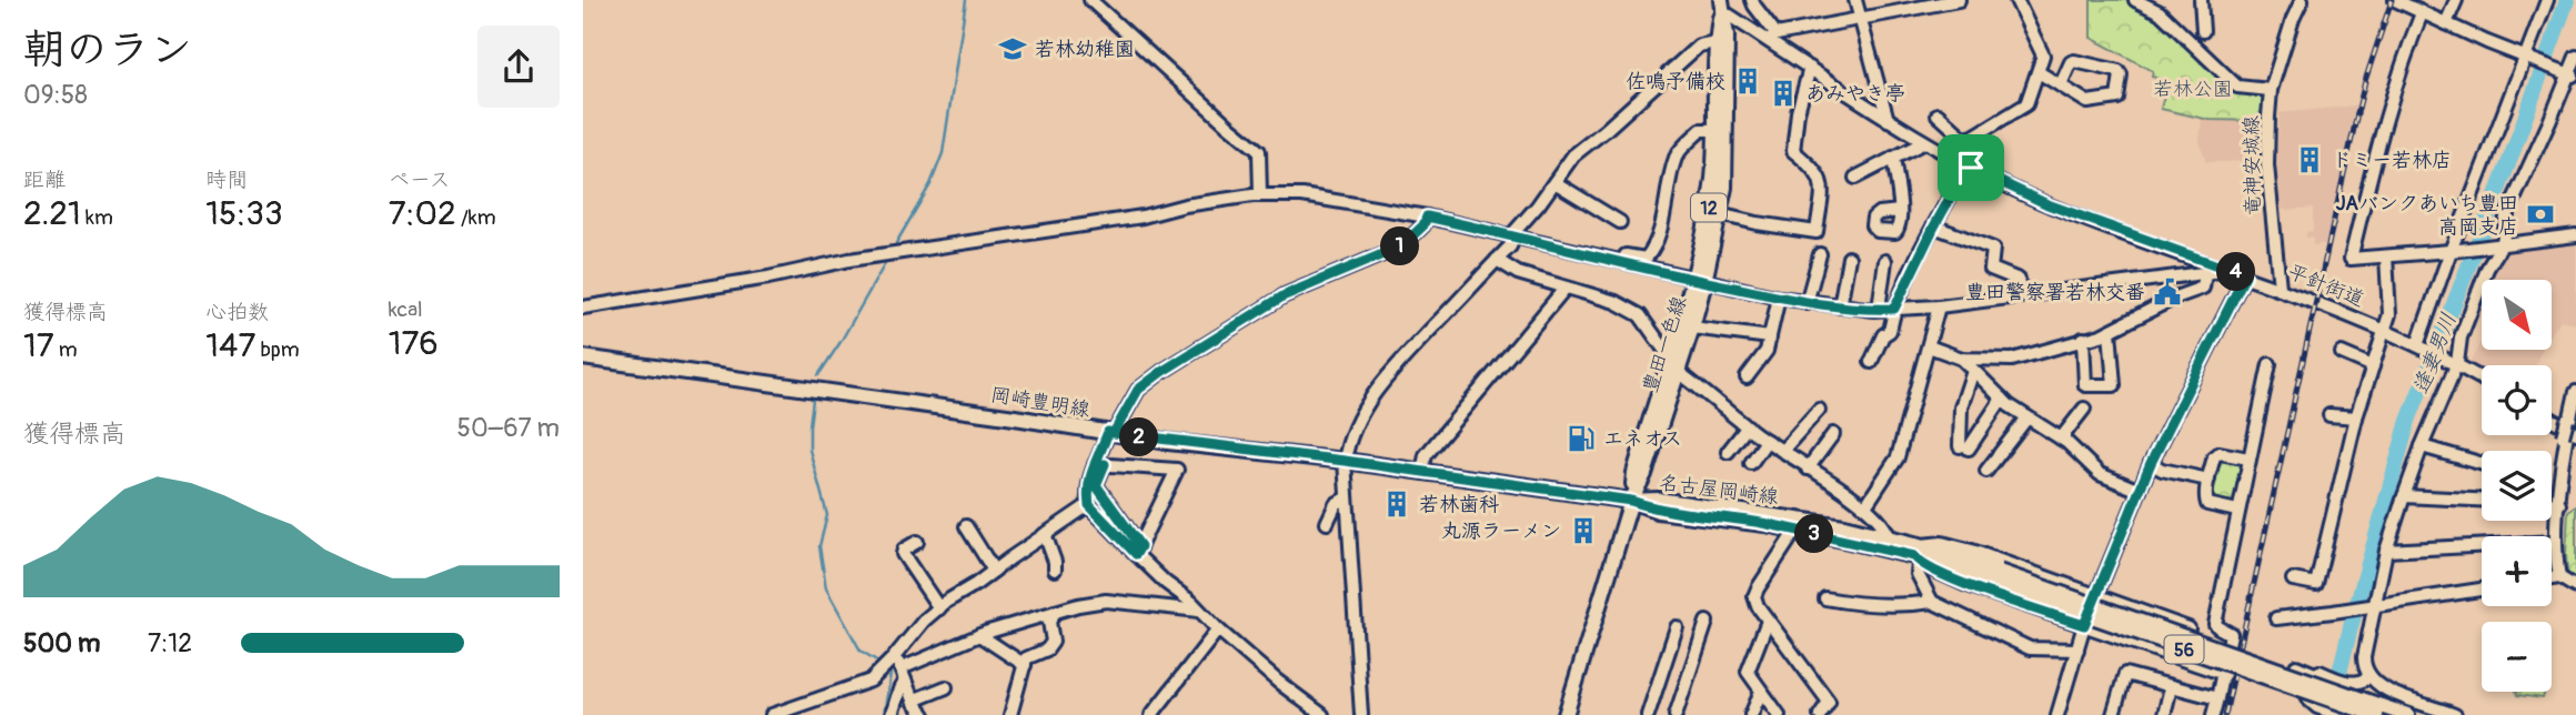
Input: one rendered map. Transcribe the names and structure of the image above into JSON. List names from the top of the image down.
{
  "streets": {
    "main road": [
      "12",
      "豊田一色線",
      "岡崎豊明線",
      "名古屋岡崎線",
      "56"
    ],
    "street": ["竜神安城線", "平針街道"]
  },
  "crossings": [
    ["竜神安城線", "平針街道"],
    ["平針街道", "豊田一色線"],
    ["豊田一色線", "岡崎豊明線"],
    ["豊田一色線", "名古屋岡崎線"],
    ["岡崎豊明線", "名古屋岡崎線"]
  ],
  "water": ["逢妻男川"],
  "parks": ["若林公園"],
  "places": {
    "school or university": ["若林幼稚園"],
    "building": [
      "佐鳴予備校",
      "あみやき亭",
      "ドミー若林店",
      "若林歯科",
      "丸源ラーメン"
    ],
    "bank": ["JAバンクあいち豊田 高岡支店"],
    "public building": ["豊田警察署若林交番"],
    "fuel station": ["エネオス"]
  },
  "north": "bottom right",
  "page": {
    "heading": ["朝のラン", "09:58"],
    "stats": [
      ["距離", "2.21 km"],
      ["時間", "15:33"],
      ["ペース", "7:02 /km"],
      ["獲得標高", "17 m"],
      ["心拍数", "147 bpm"],
      ["kcal", "176"]
    ],
    "pins": [
      "1",
      "4",
      "2",
      "3"
    ],
    "map_buttons": ["+", "−"],
    "chart": ["獲得標高", "50–67 m"],
    "list": [
      {
        "name": "500 m",
        "note": "7:12"
      }
    ]
  }
}
